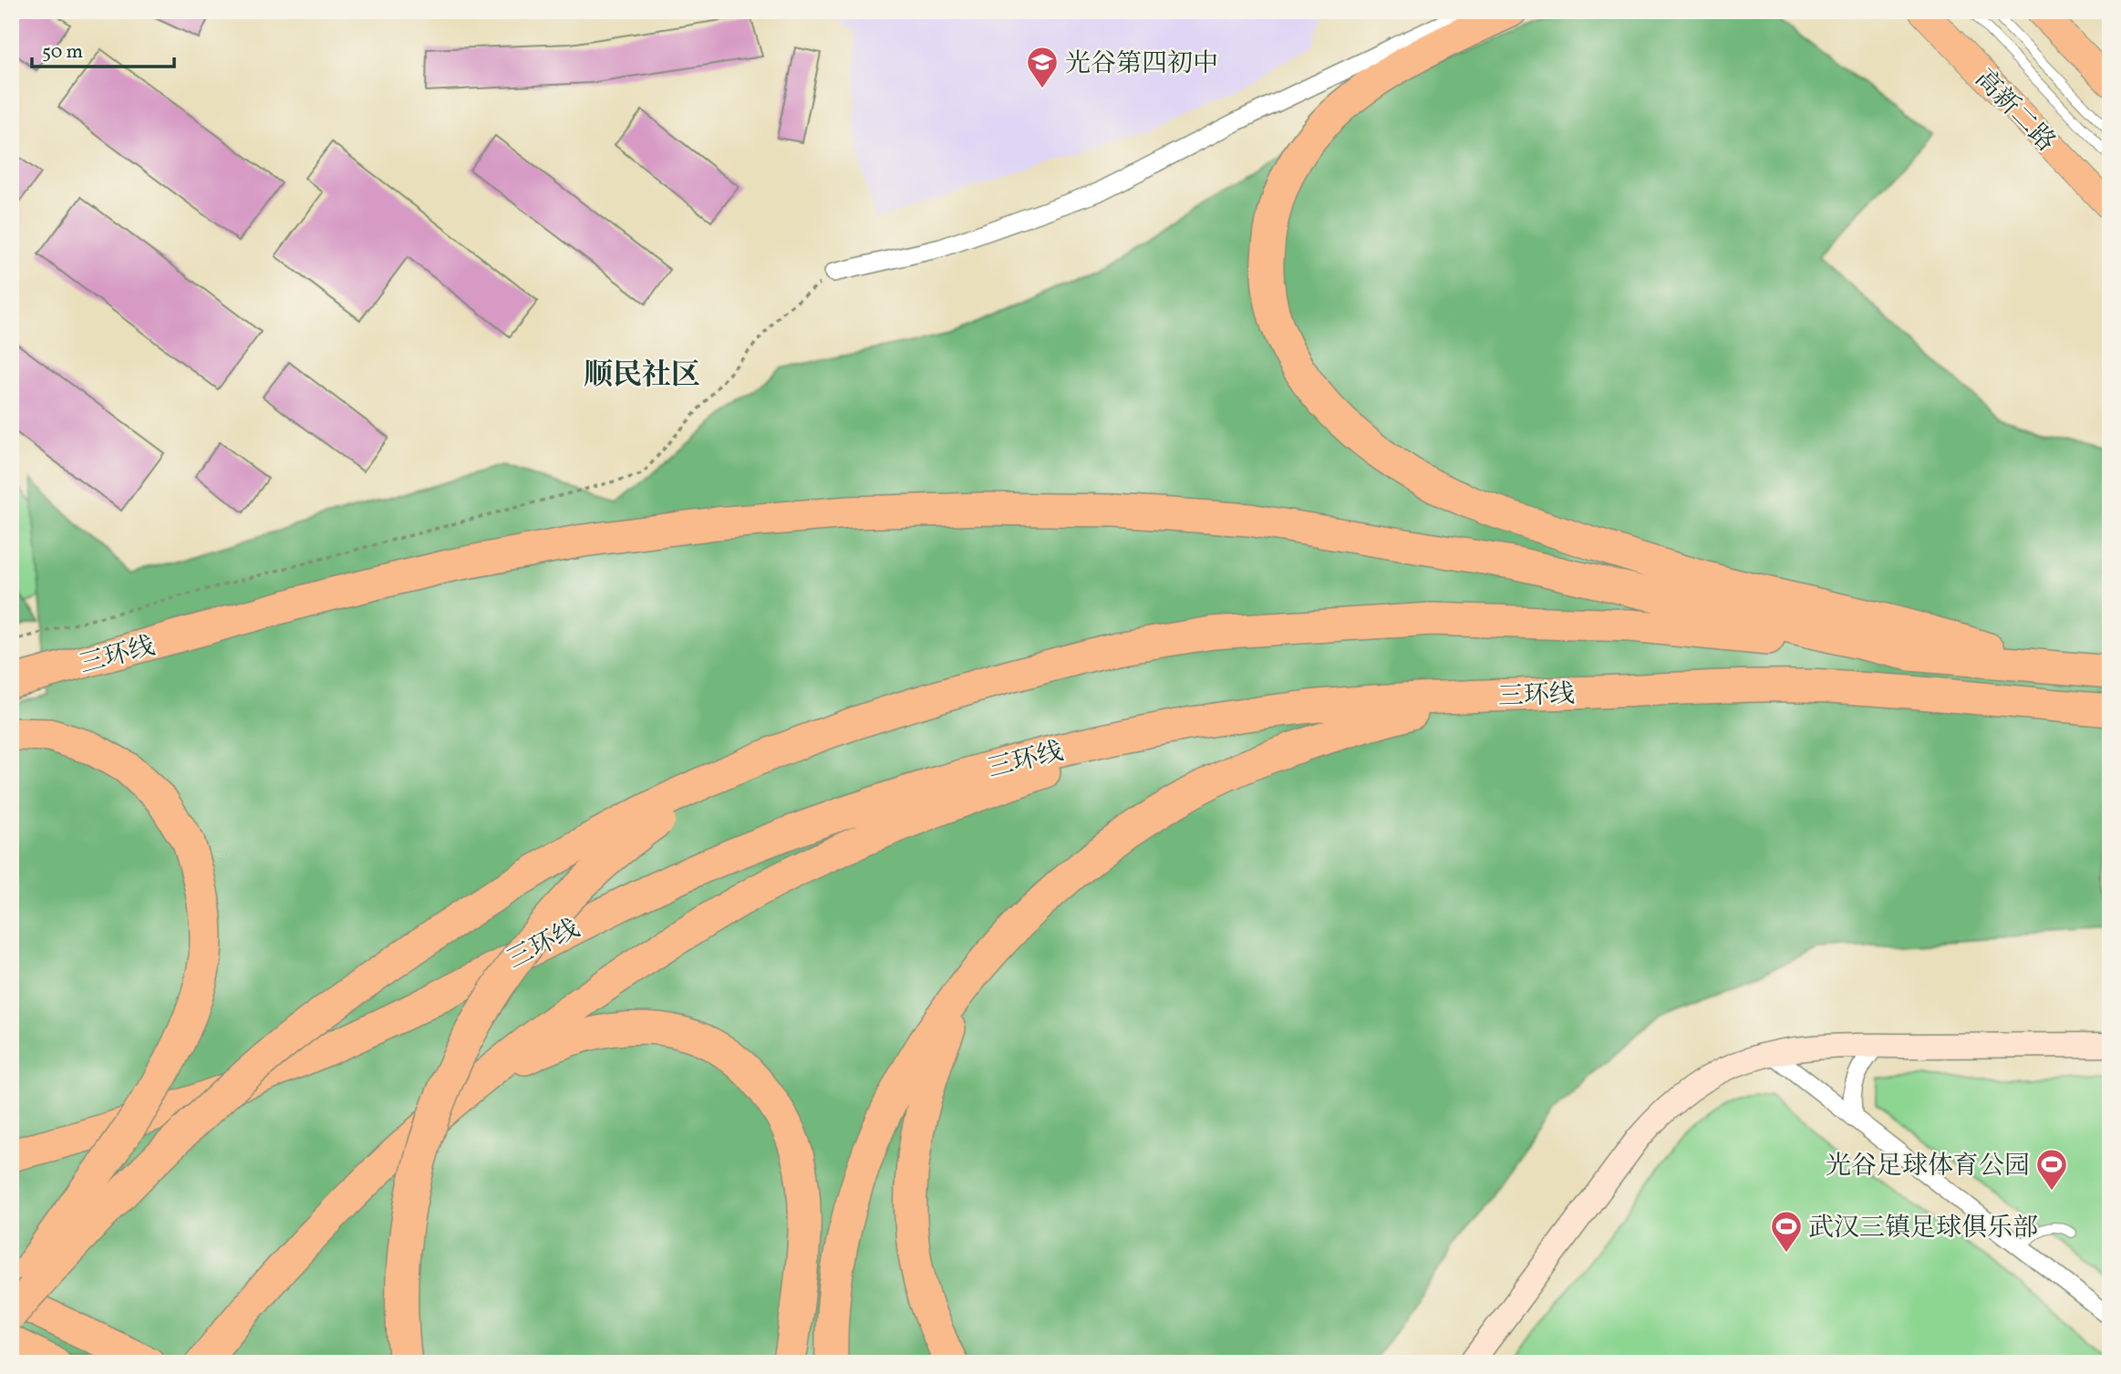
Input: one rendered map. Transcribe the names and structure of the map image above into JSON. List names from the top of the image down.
{
  "streets": {
    "highway": ["三环线"],
    "main road": ["高新二路"]
  },
  "districts": ["顺民社区"],
  "places": {
    "school or university": ["光谷第四初中"],
    "sports": ["光谷足球体育公园", "武汉三镇足球俱乐部"]
  },
  "scale_bar": "50 m"
}
